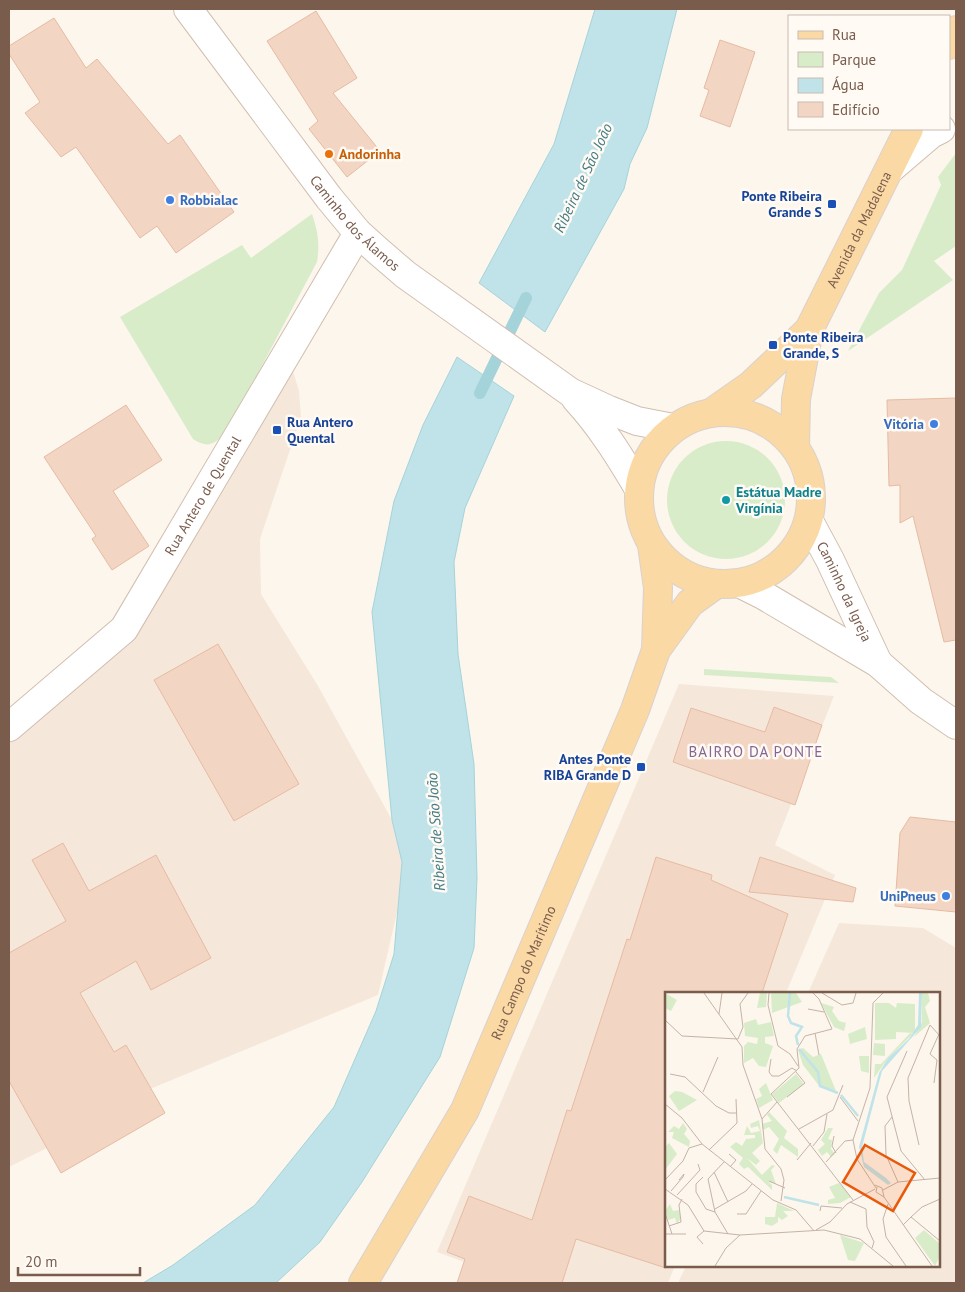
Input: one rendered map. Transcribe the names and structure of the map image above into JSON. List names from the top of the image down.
{
  "streets": {
    "main road": ["Avenida da Madalena", "Rua Campo do Marítimo"],
    "street": ["Caminho dos Álamos", "Rua Antero de Quental", "Caminho da Igreja"]
  },
  "crossings": [
    ["Caminho dos Álamos", "Avenida da Madalena"],
    ["Caminho dos Álamos", "Rua Antero de Quental"],
    ["Caminho dos Álamos", "Caminho da Igreja"],
    ["Caminho dos Álamos", "Rua Campo do Marítimo"],
    ["Avenida da Madalena", "Caminho da Igreja"],
    ["Avenida da Madalena", "Rua Campo do Marítimo"],
    ["Caminho da Igreja", "Rua Campo do Marítimo"]
  ],
  "districts": ["BAIRRO DA PONTE"],
  "water": ["Ribeira de São João"],
  "places": {
    "other": [
      "Andorinha",
      "Robbialac",
      "Vitória",
      "Estátua Madre Virgínia",
      "UniPneus"
    ],
    "transit": [
      "Ponte Ribeira Grande S",
      "Ponte Ribeira Grande, S",
      "Rua Antero Quental",
      "Antes Ponte RIBA Grande D"
    ]
  },
  "legend": [
    "Rua",
    "Parque",
    "Água",
    "Edifício"
  ],
  "scale_bar": "20 m"
}
